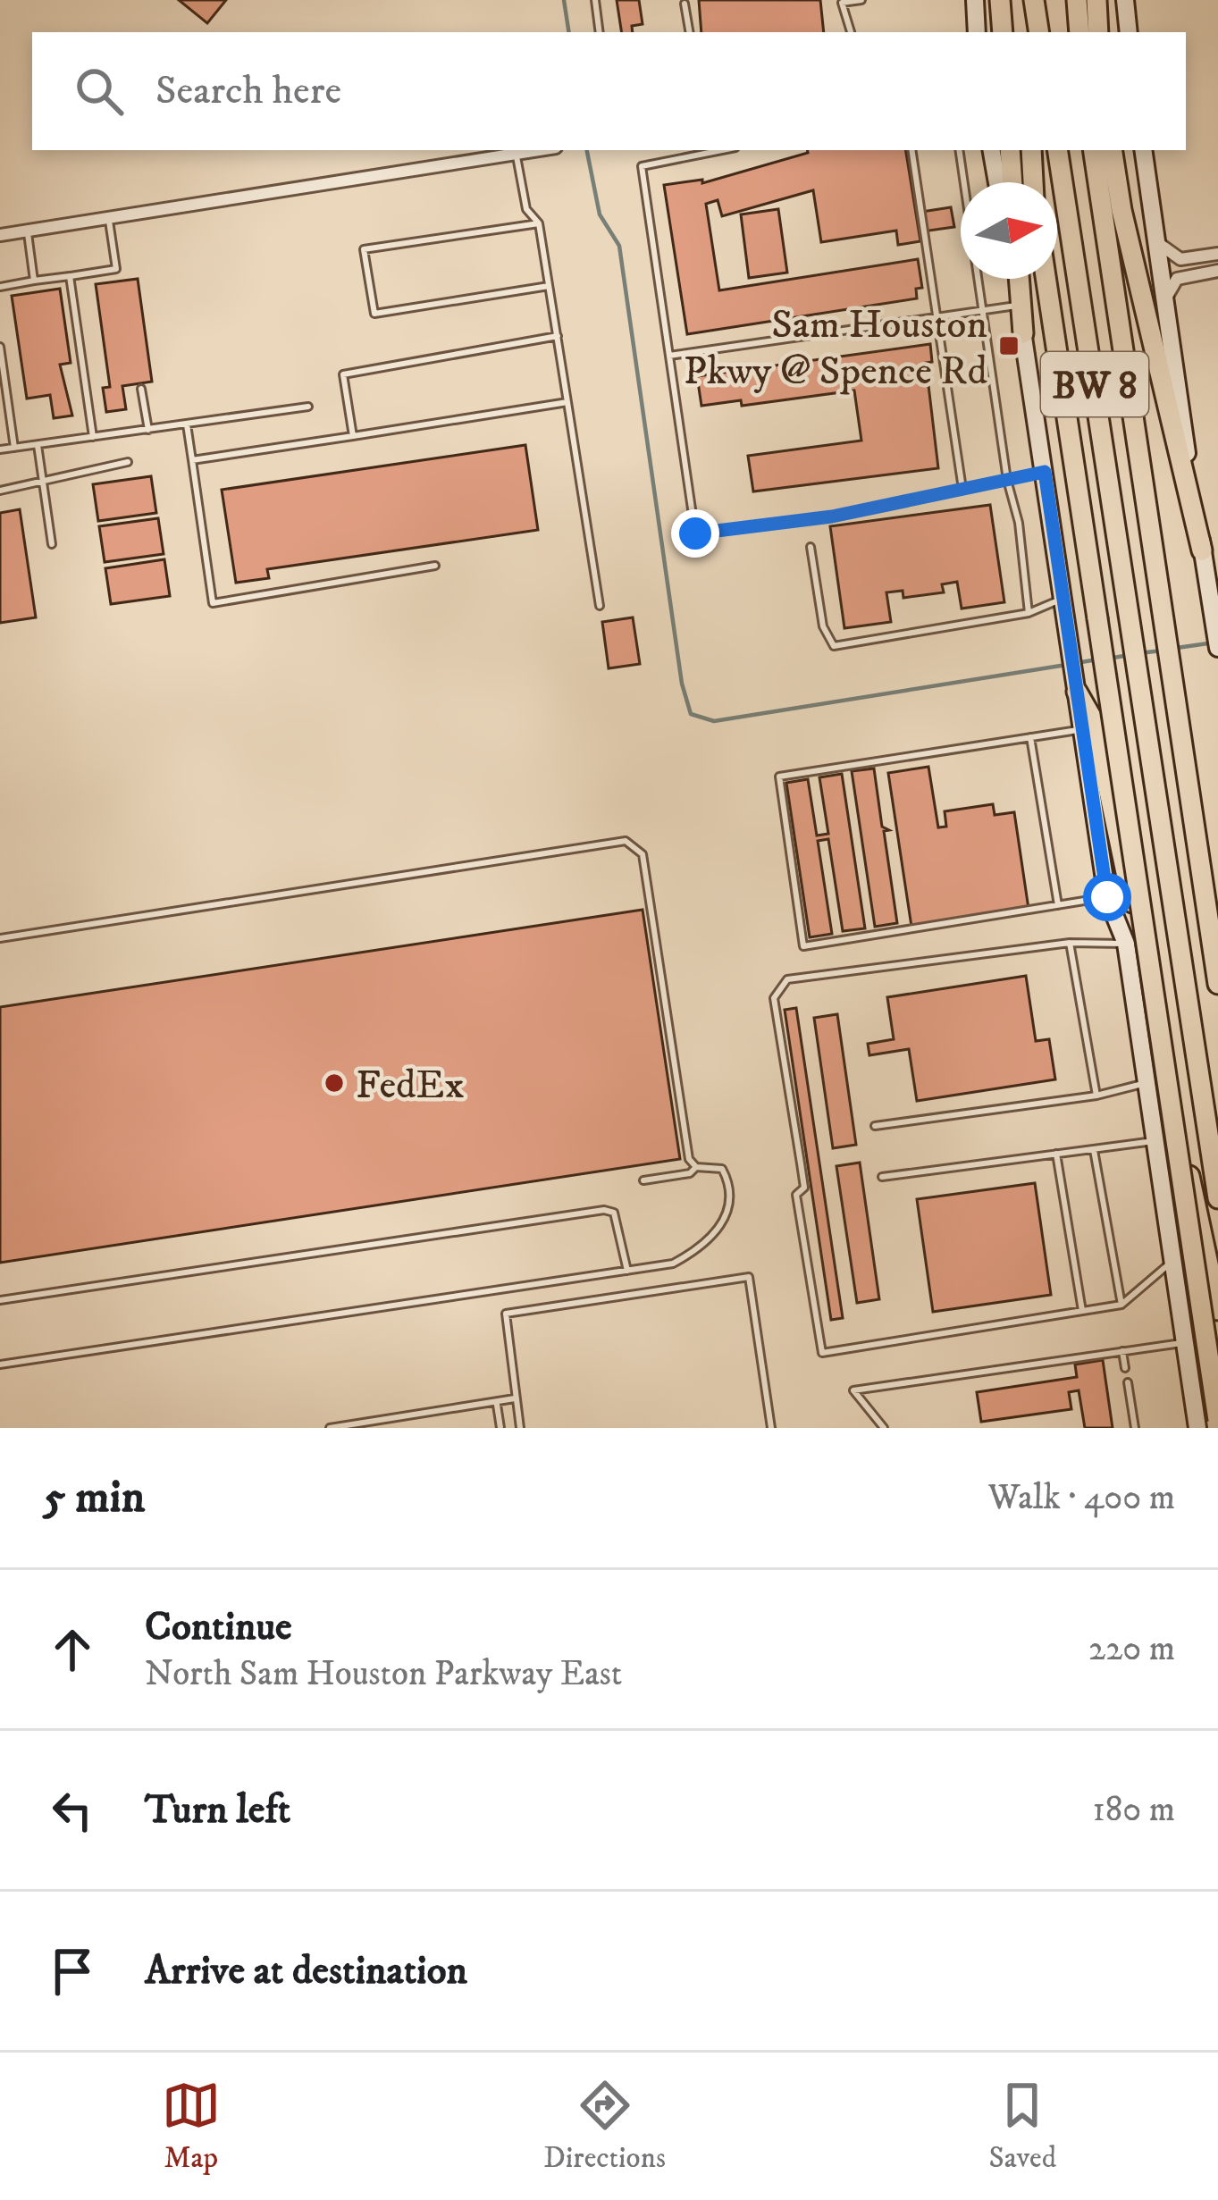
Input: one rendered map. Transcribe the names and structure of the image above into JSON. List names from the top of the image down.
{
  "streets": {
    "highway": ["BW 8"]
  },
  "places": {
    "transit": ["Sam Houston Pkwy @ Spence Rd"],
    "other": ["FedEx"]
  },
  "north": "right",
  "page": {
    "search": "Search here",
    "heading": ["5 min", "Walk · 400 m"],
    "list": [
      ["Continue", "North Sam Houston Parkway East", "220 m"],
      ["Turn left", "180 m"],
      "Arrive at destination"
    ],
    "nav": ["Map", "Directions", "Saved"]
  }
}
